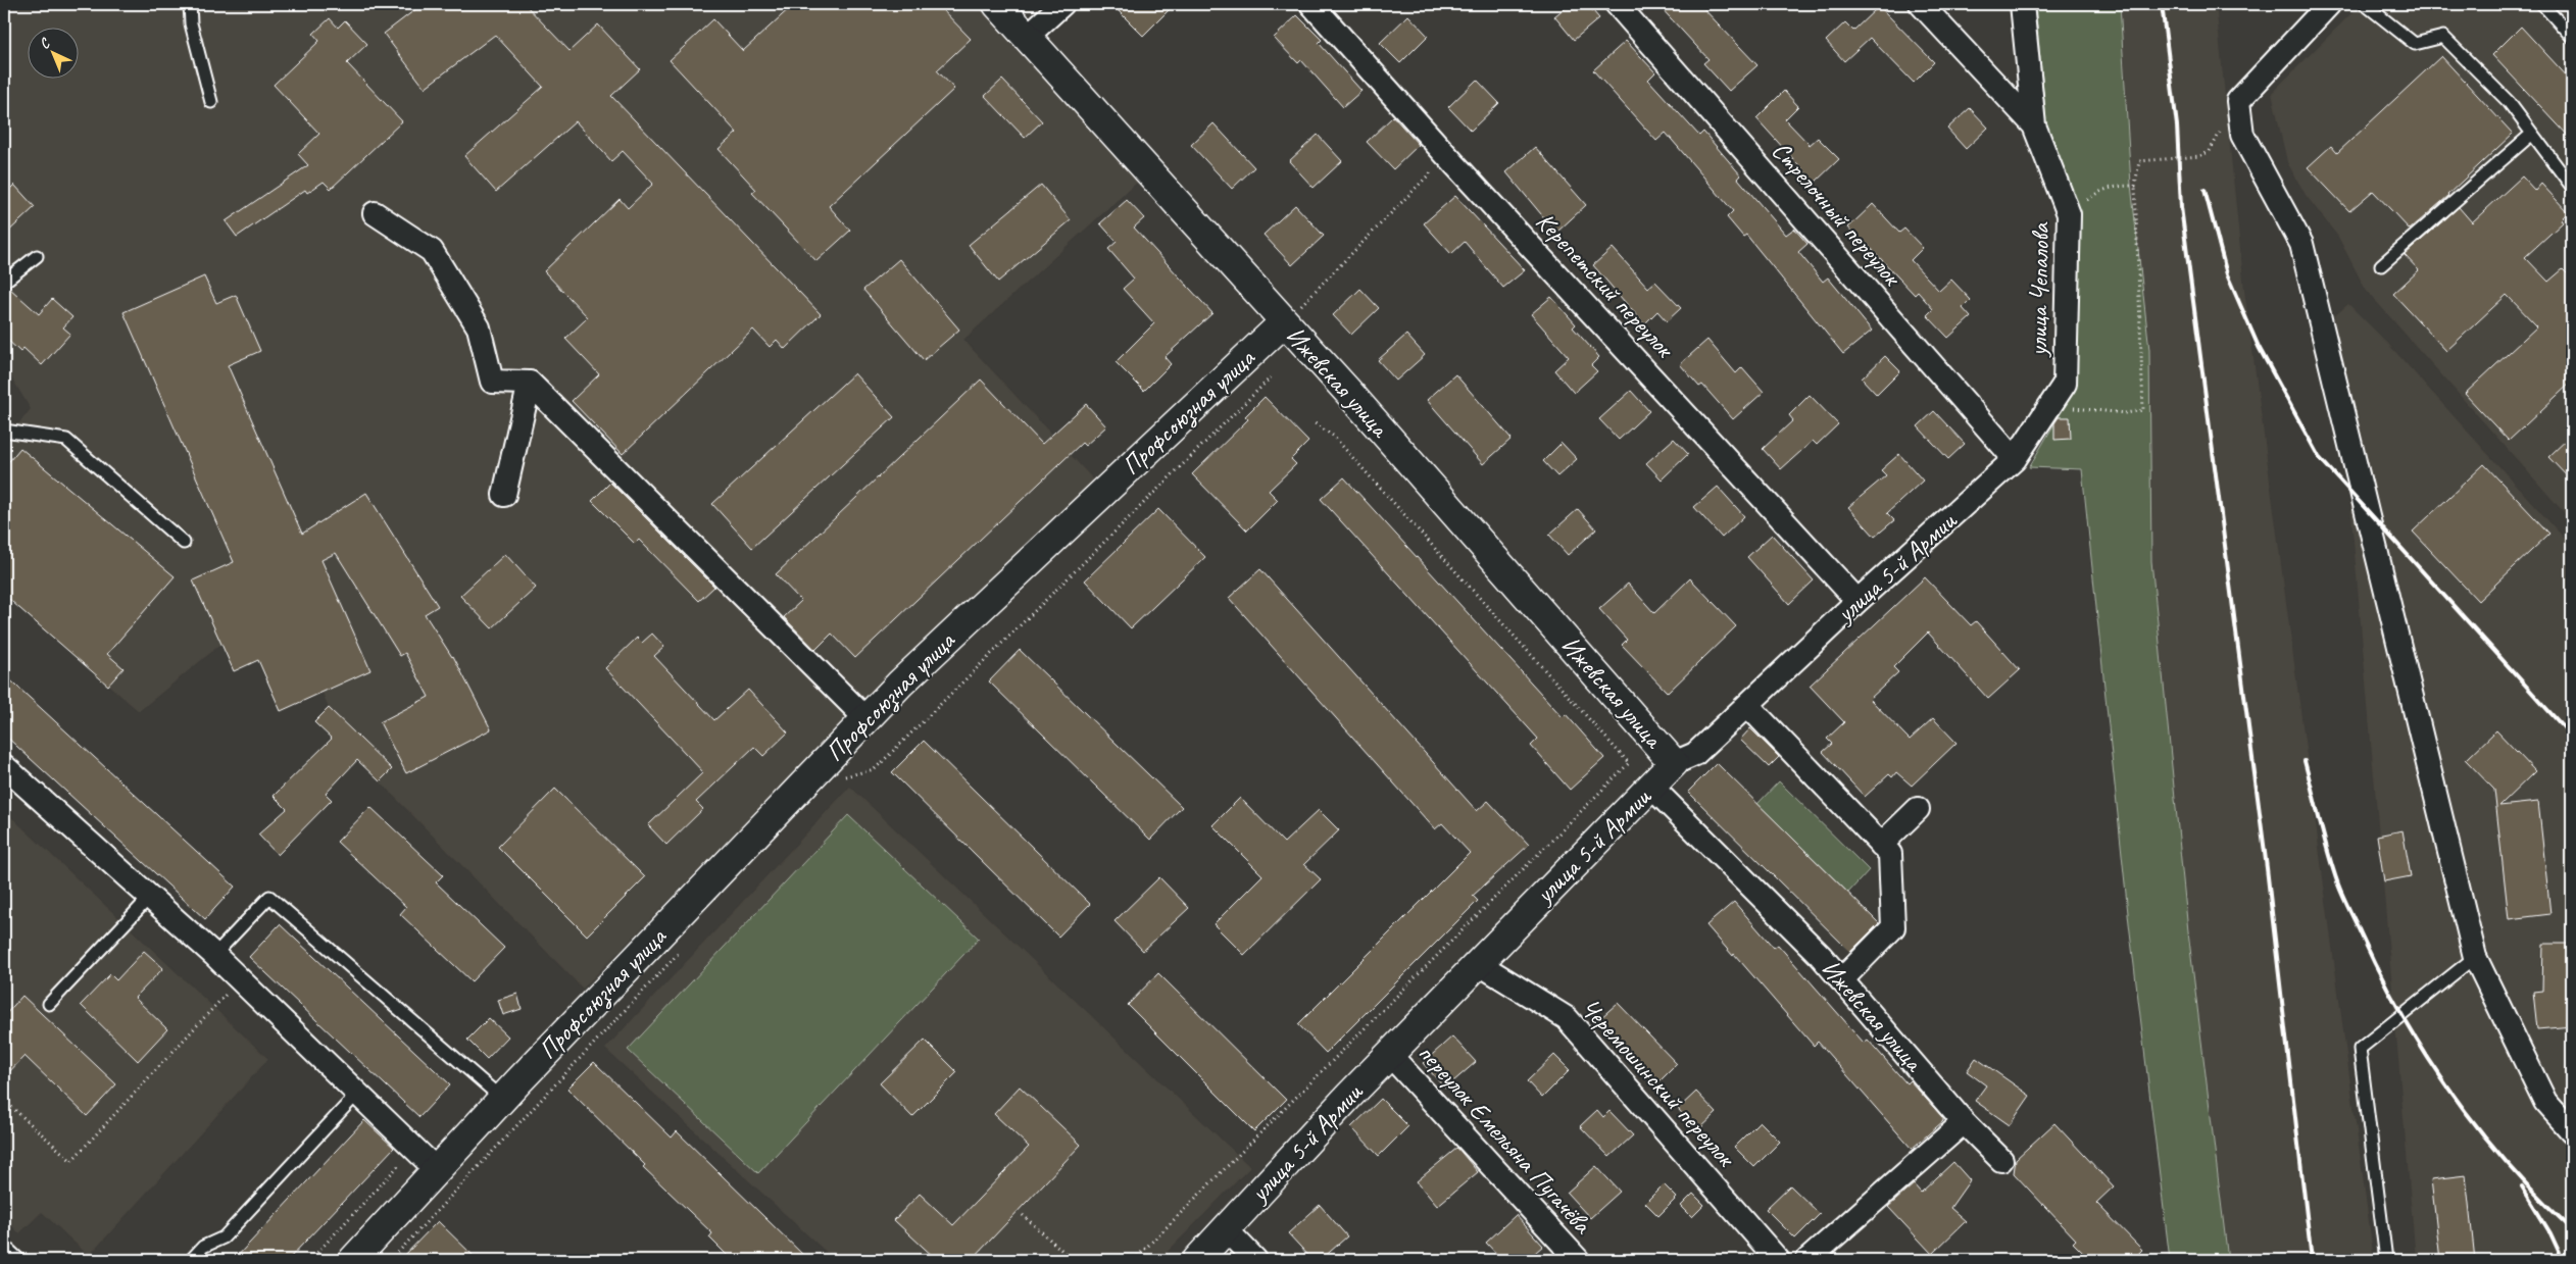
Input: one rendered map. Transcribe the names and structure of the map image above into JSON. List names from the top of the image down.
{
  "streets": {
    "main road": ["Ижевская улица", "Профсоюзная улица", "улица 5-й Армии"],
    "street": [
      "Стрелочный переулок",
      "Керепетский переулок",
      "улица Чепалова",
      "Черемошинский переулок",
      "переулок Емельяна Пугачёва"
    ]
  },
  "crossings": [
    ["Стрелочный переулок", "улица Чепалова"],
    ["Стрелочный переулок", "улица 5-й Армии"],
    ["Керепетский переулок", "улица 5-й Армии"],
    ["улица Чепалова", "улица 5-й Армии"],
    ["Ижевская улица", "Профсоюзная улица"],
    ["Ижевская улица", "улица 5-й Армии"],
    ["улица 5-й Армии", "Черемошинский переулок"],
    ["улица 5-й Армии", "переулок Емельяна Пугачёва"]
  ],
  "north": "top left"
}
